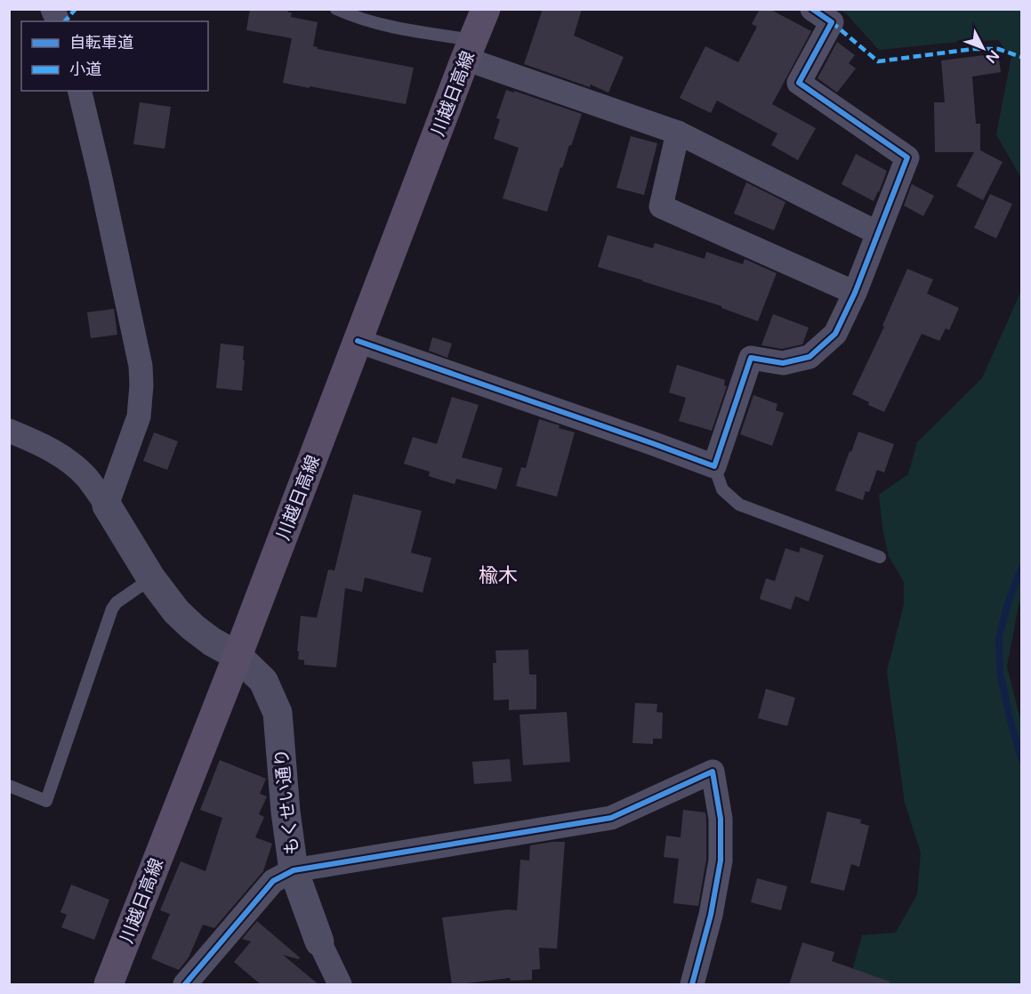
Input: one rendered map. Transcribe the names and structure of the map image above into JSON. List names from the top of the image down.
{
  "streets": {
    "main road": ["川越日高線"],
    "street": ["もくせい通り"]
  },
  "crossings": [
    ["川越日高線", "もくせい通り"]
  ],
  "districts": ["楡木"],
  "legend": ["自転車道", "小道"],
  "north": "bottom right"
}
